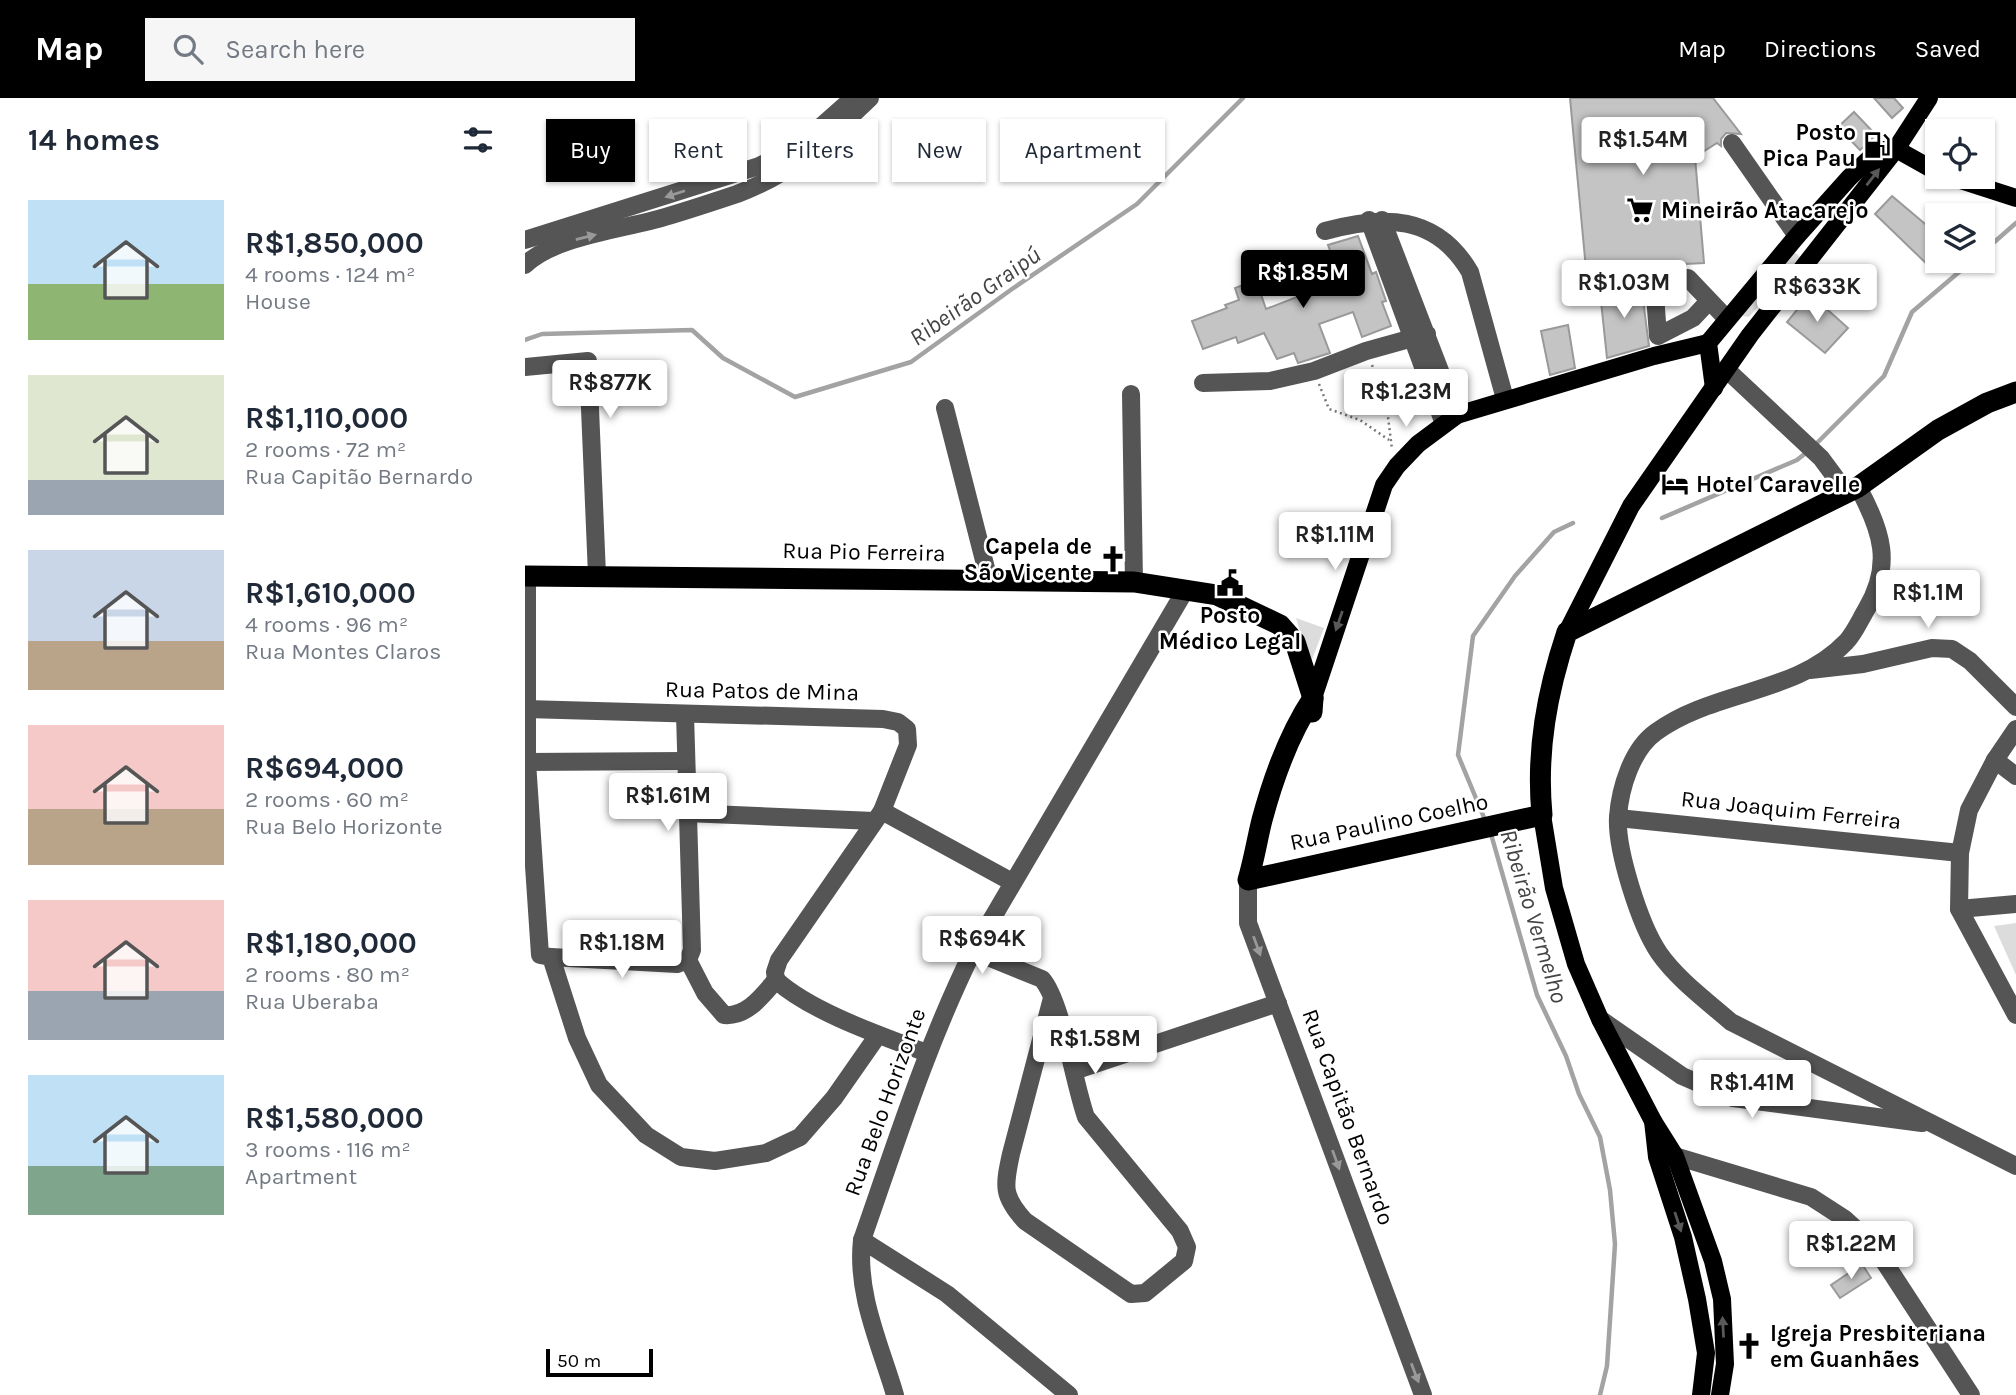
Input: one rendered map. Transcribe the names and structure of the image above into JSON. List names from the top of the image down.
{
  "streets": {
    "highway": ["Rua Pio Ferreira", "Rua Paulino Coelho", "Rua Capitão Bernardo"],
    "street": ["Rua Patos de Mina", "Rua Joaquim Ferreira", "Rua Belo Horizonte"]
  },
  "crossings": [
    ["Rua Pio Ferreira", "Rua Belo Horizonte"],
    ["Rua Pio Ferreira", "Rua Capitão Bernardo"],
    ["Rua Paulino Coelho", "Rua Capitão Bernardo"]
  ],
  "one_way": ["Rua Capitão Bernardo"],
  "water": ["Ribeirão Graipú", "Ribeirão Vermelho"],
  "places": {
    "fuel station": ["Posto Pica Pau"],
    "supermarket": ["Mineirão Atacarejo"],
    "hotel": ["Hotel Caravelle"],
    "church": ["Capela de São Vicente", "Igreja Presbiteriana em Guanhães"],
    "public building": ["Posto Médico Legal"]
  },
  "scale_bar": "50 m",
  "page": {
    "header": "Map",
    "search": "Search here",
    "nav": ["Map", "Directions", "Saved"],
    "heading": "14 homes",
    "price": [
      "R$1.54M",
      "R$1.85M",
      "R$1.03M",
      "R$633K",
      "R$877K",
      "R$1.23M",
      "R$1.11M",
      "R$1.1M",
      "R$1.61M",
      "R$694K",
      "R$1.18M",
      "R$1.58M",
      "R$1.41M",
      "R$1.22M"
    ],
    "chip": [
      "Buy",
      "Rent",
      "Filters",
      "New",
      "Apartment"
    ],
    "list": [
      {
        "name": "R$1,850,000",
        "note": "4 rooms · 124 m² · House"
      },
      {
        "name": "R$1,110,000",
        "note": "2 rooms · 72 m² · Rua Capitão Bernardo"
      },
      {
        "name": "R$1,610,000",
        "note": "4 rooms · 96 m² · Rua Montes Claros"
      },
      {
        "name": "R$694,000",
        "note": "2 rooms · 60 m² · Rua Belo Horizonte"
      },
      {
        "name": "R$1,180,000",
        "note": "2 rooms · 80 m² · Rua Uberaba"
      },
      {
        "name": "R$1,580,000",
        "note": "3 rooms · 116 m² · Apartment"
      }
    ],
    "scale": "50 m"
  }
}
